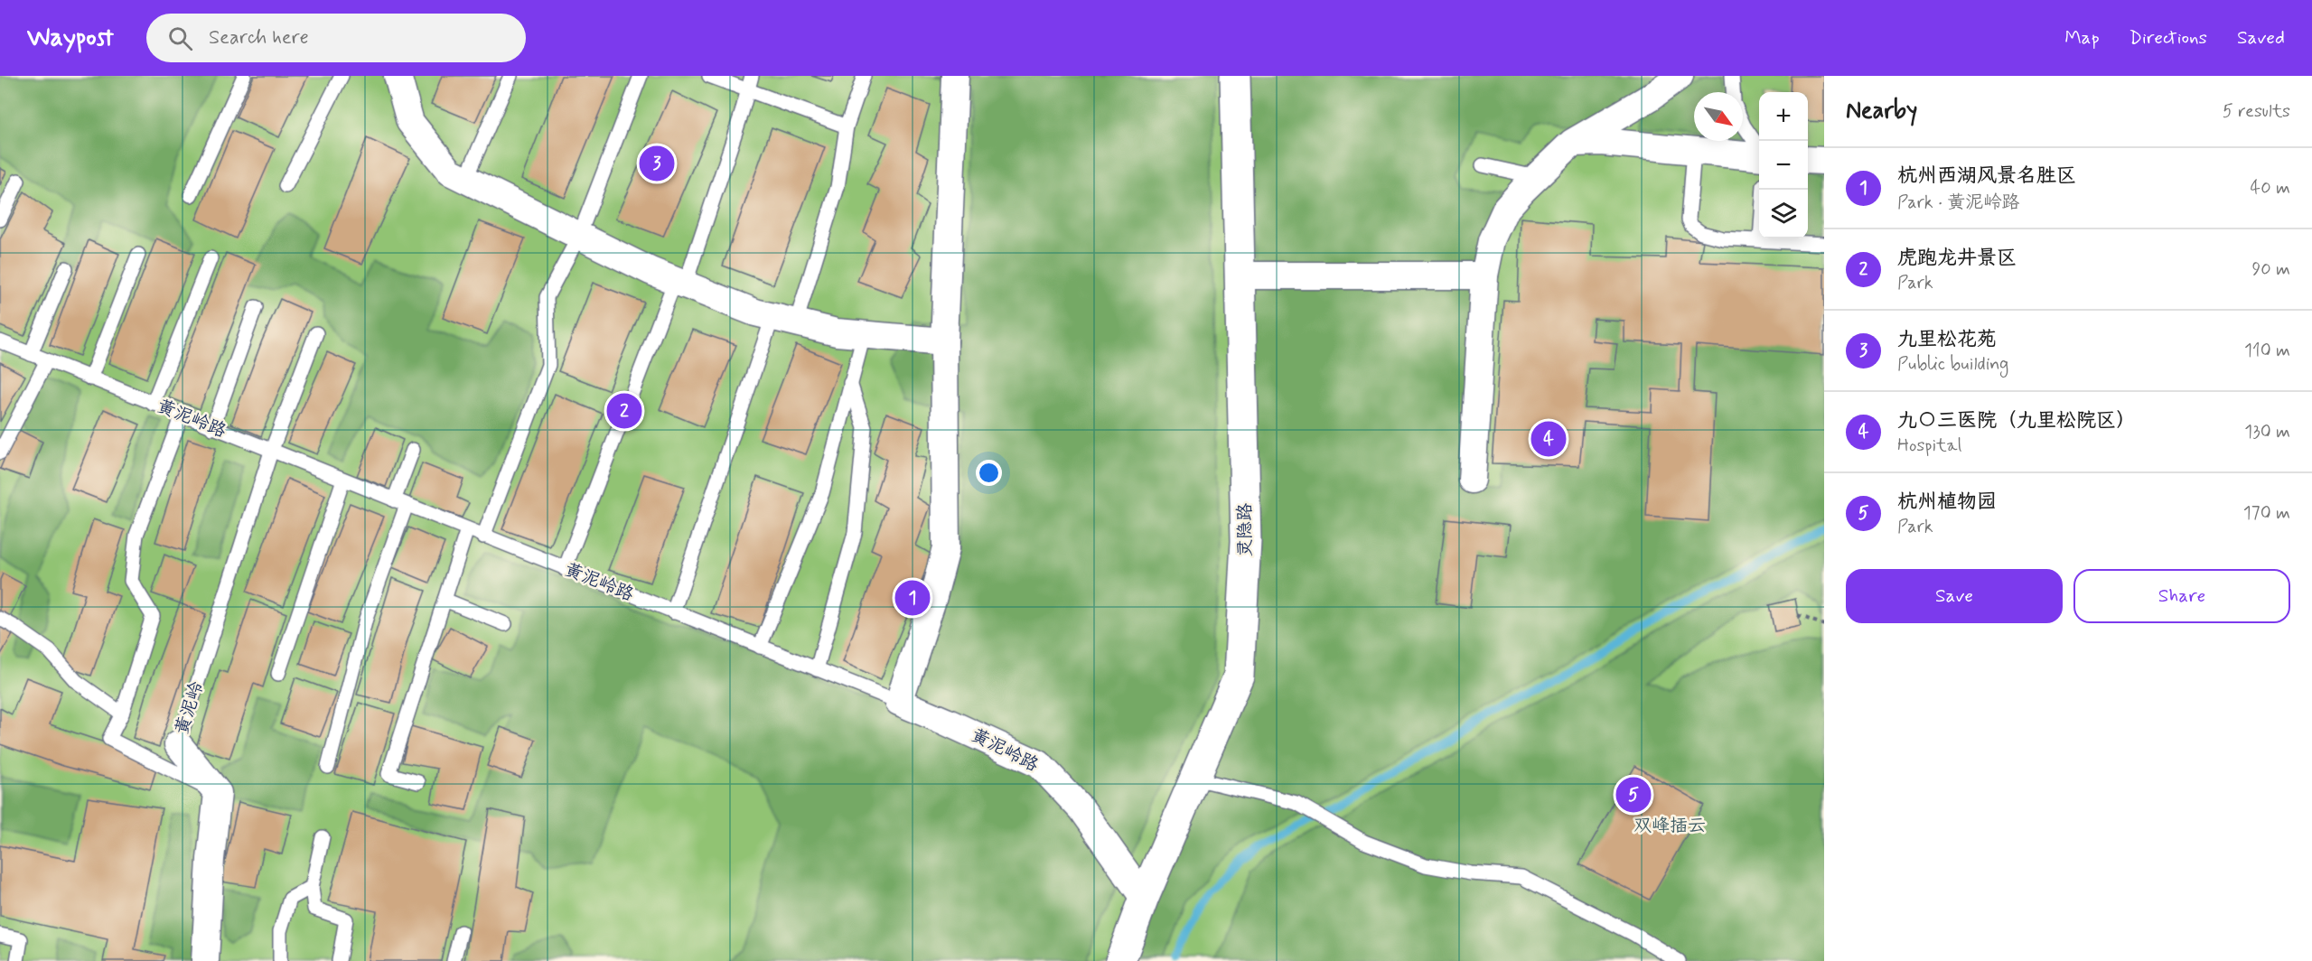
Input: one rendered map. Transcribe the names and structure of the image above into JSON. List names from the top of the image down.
{
  "streets": {
    "main road": ["灵隐路"],
    "street": ["黄泥岭路", "黄泥岭"]
  },
  "crossings": [
    ["黄泥岭路", "灵隐路"],
    ["黄泥岭路", "黄泥岭"]
  ],
  "parks": ["双峰插云"],
  "north": "bottom right",
  "page": {
    "header": "Waypost",
    "search": "Search here",
    "nav": ["Map", "Directions", "Saved"],
    "heading": ["Nearby", "5 results"],
    "map_buttons": ["+", "−"],
    "pins": [
      "3",
      "2",
      "4",
      "1",
      "5"
    ],
    "list": [
      {
        "mark": "1",
        "name": "杭州西湖风景名胜区",
        "note": "Park · 黄泥岭路",
        "value": "40 m"
      },
      {
        "mark": "2",
        "name": "虎跑龙井景区",
        "note": "Park",
        "value": "90 m"
      },
      {
        "mark": "3",
        "name": "九里松花苑",
        "note": "Public building",
        "value": "110 m"
      },
      {
        "mark": "4",
        "name": "九〇三医院（九里松院区）",
        "note": "Hospital",
        "value": "130 m"
      },
      {
        "mark": "5",
        "name": "杭州植物园",
        "note": "Park",
        "value": "170 m"
      }
    ],
    "buttons": ["Save", "Share"]
  }
}
